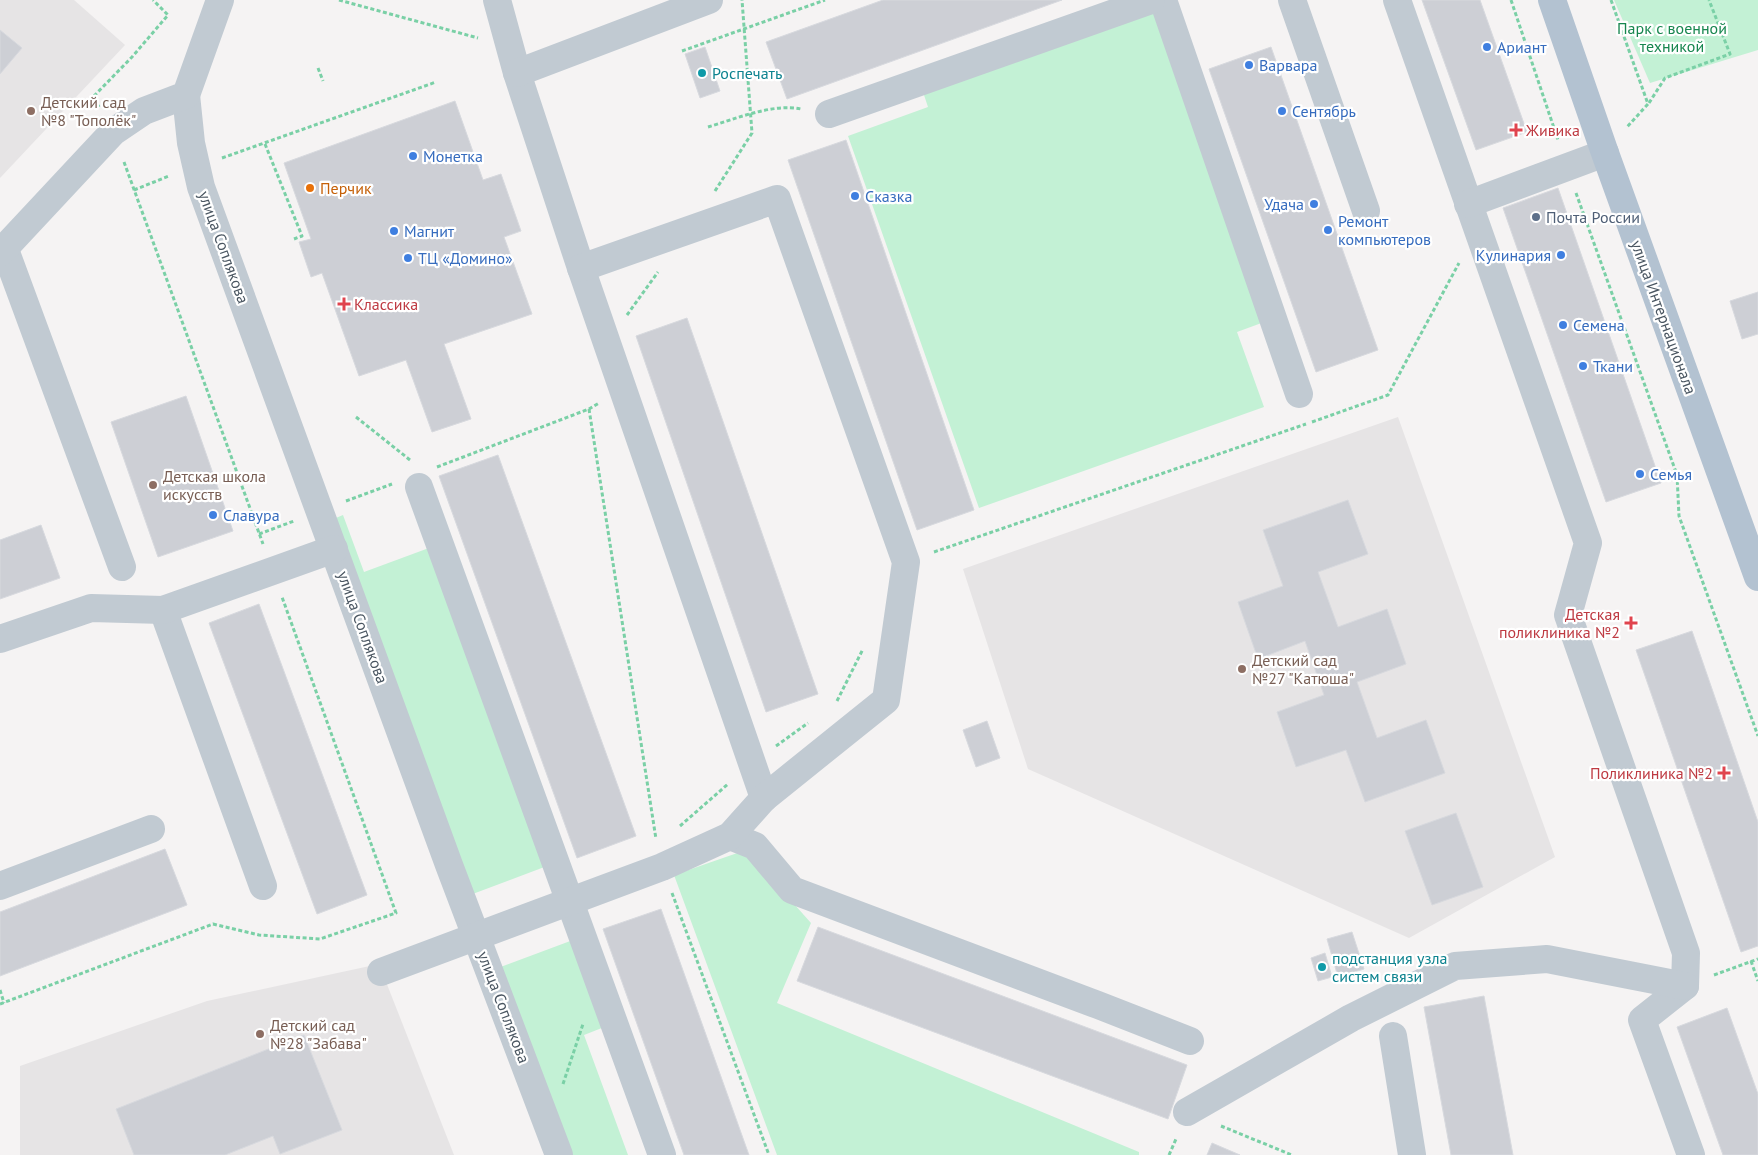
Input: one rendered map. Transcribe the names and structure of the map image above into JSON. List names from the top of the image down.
{
  "streets": {
    "main road": ["улица Интернационала"],
    "street": ["улица Соплякова"]
  },
  "parks": ["Парк с военной техникой"],
  "places": {
    "other": [
      "Ариант",
      "Варвара",
      "Роспечать",
      "Детский сад №8 \"Тополёк\"",
      "Сентябрь",
      "Монетка",
      "Перчик",
      "Сказка",
      "Удача",
      "Почта России",
      "Ремонт компьютеров",
      "Магнит",
      "Кулинария",
      "ТЦ «Домино»",
      "Семена",
      "Ткани",
      "Семья",
      "Детская школа искусств",
      "Славура",
      "Детский сад №27 \"Катюша\"",
      "подстанция узла систем связи",
      "Детский сад №28 \"Забава\""
    ],
    "health": [
      "Живика",
      "Классика",
      "Детская поликлиника №2",
      "Поликлиника №2"
    ]
  }
}
